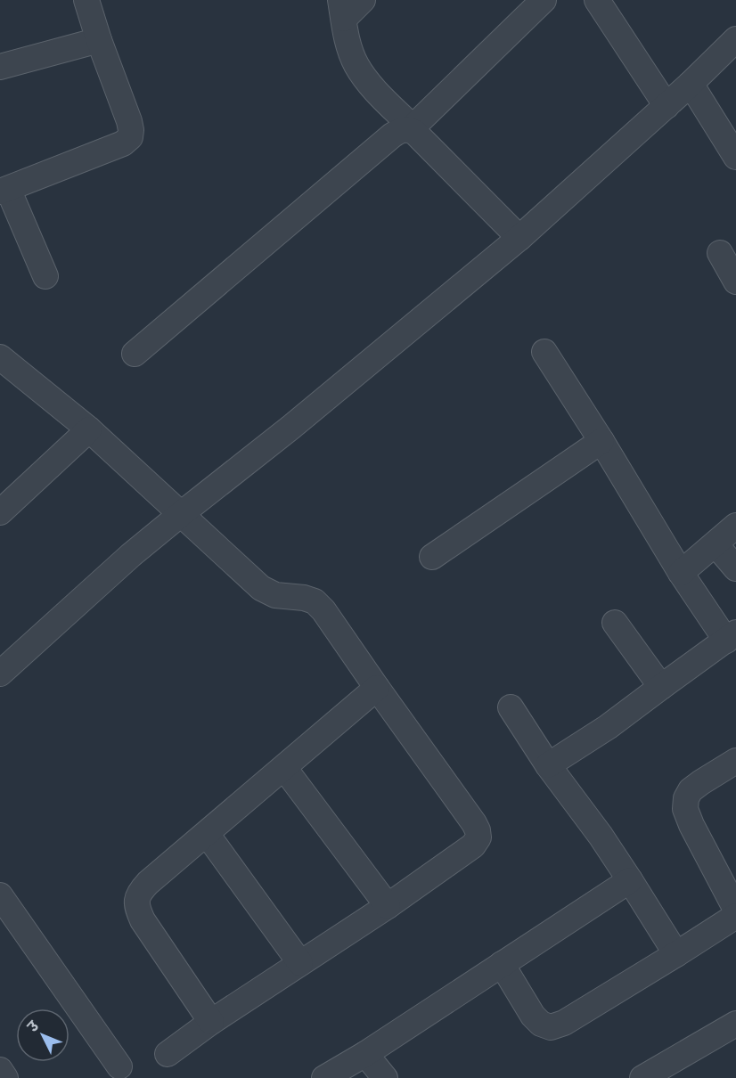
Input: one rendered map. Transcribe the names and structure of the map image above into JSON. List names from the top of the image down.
{
  "north": "top left"
}
